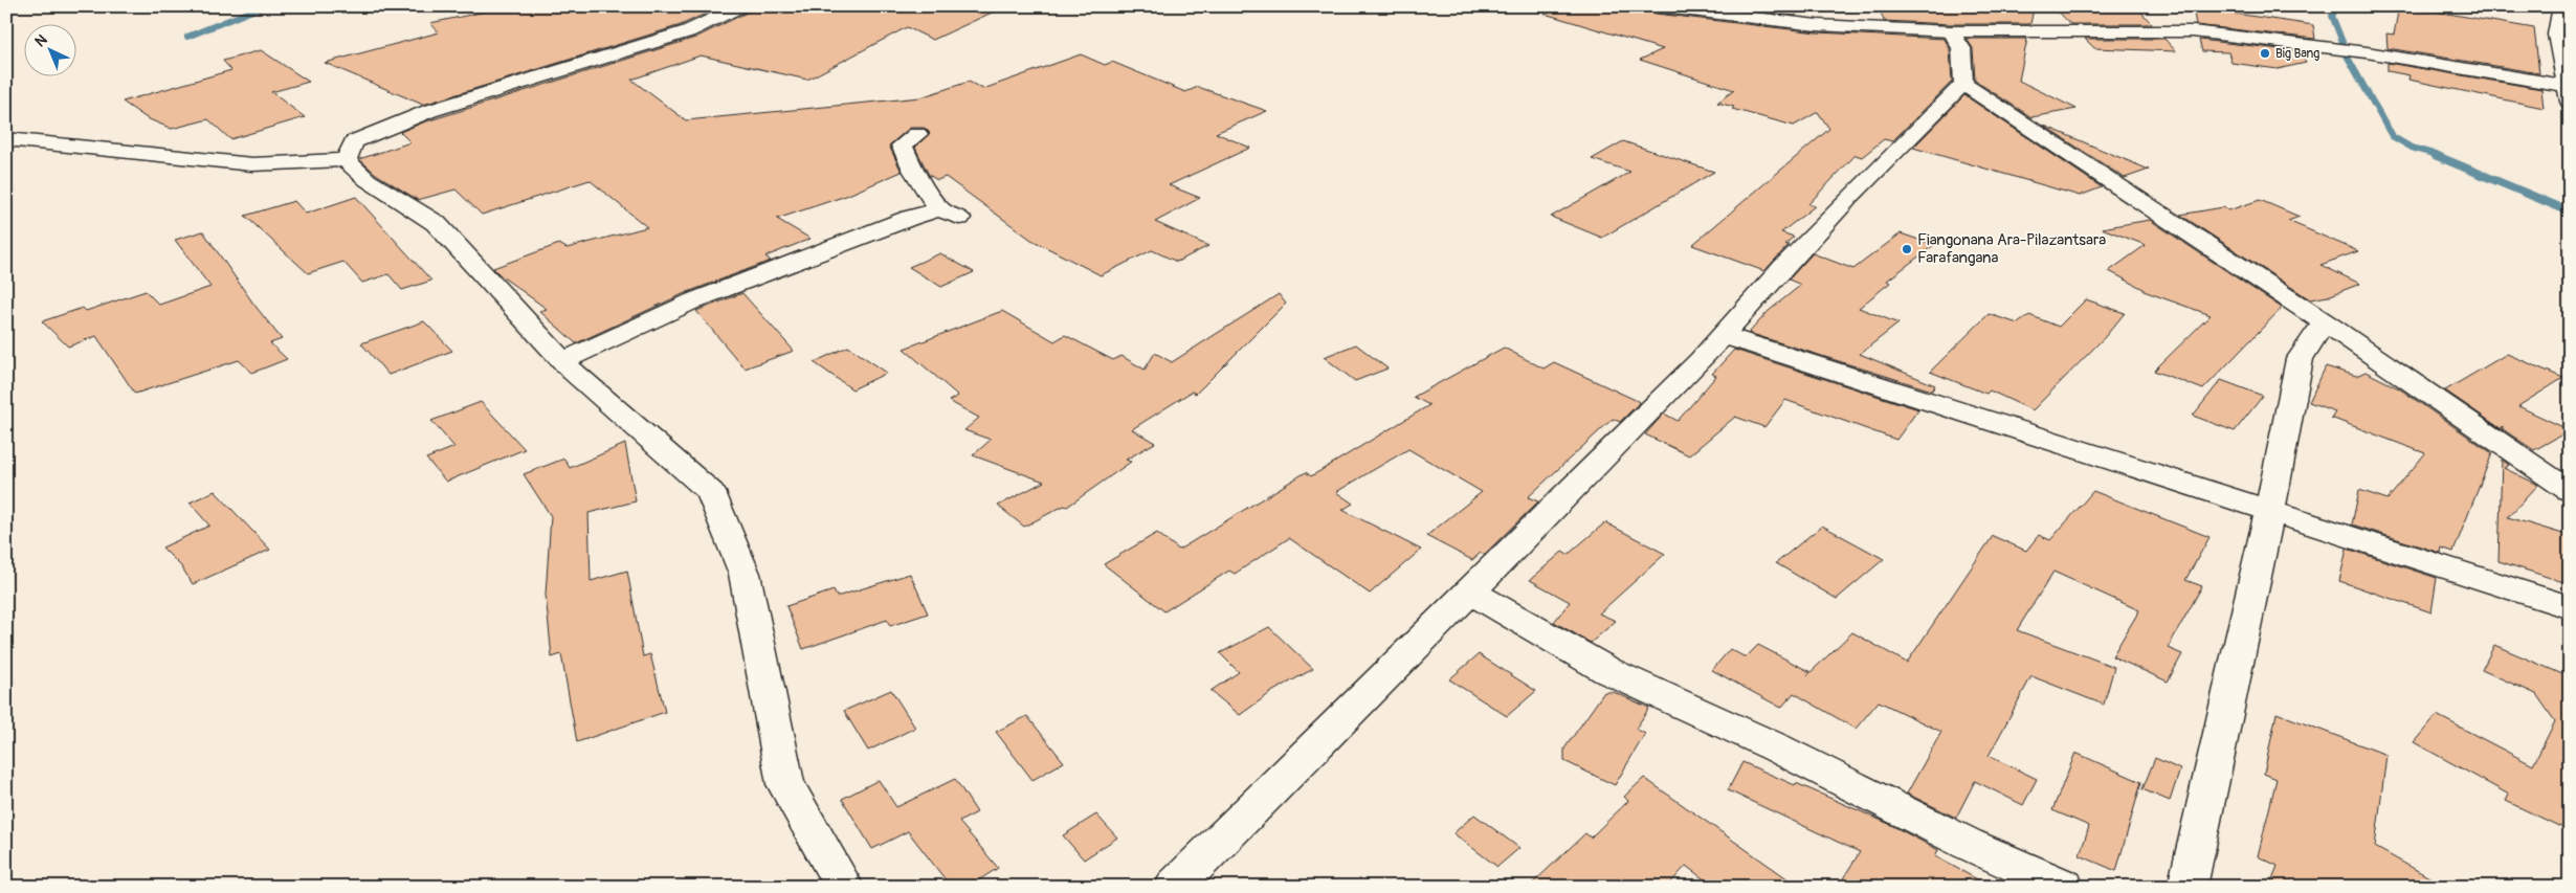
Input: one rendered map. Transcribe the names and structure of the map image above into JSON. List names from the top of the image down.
{
  "places": ["Big Bang", "Fiangonana Ara-Pilazantsara Farafangana"],
  "north": "top left"
}
